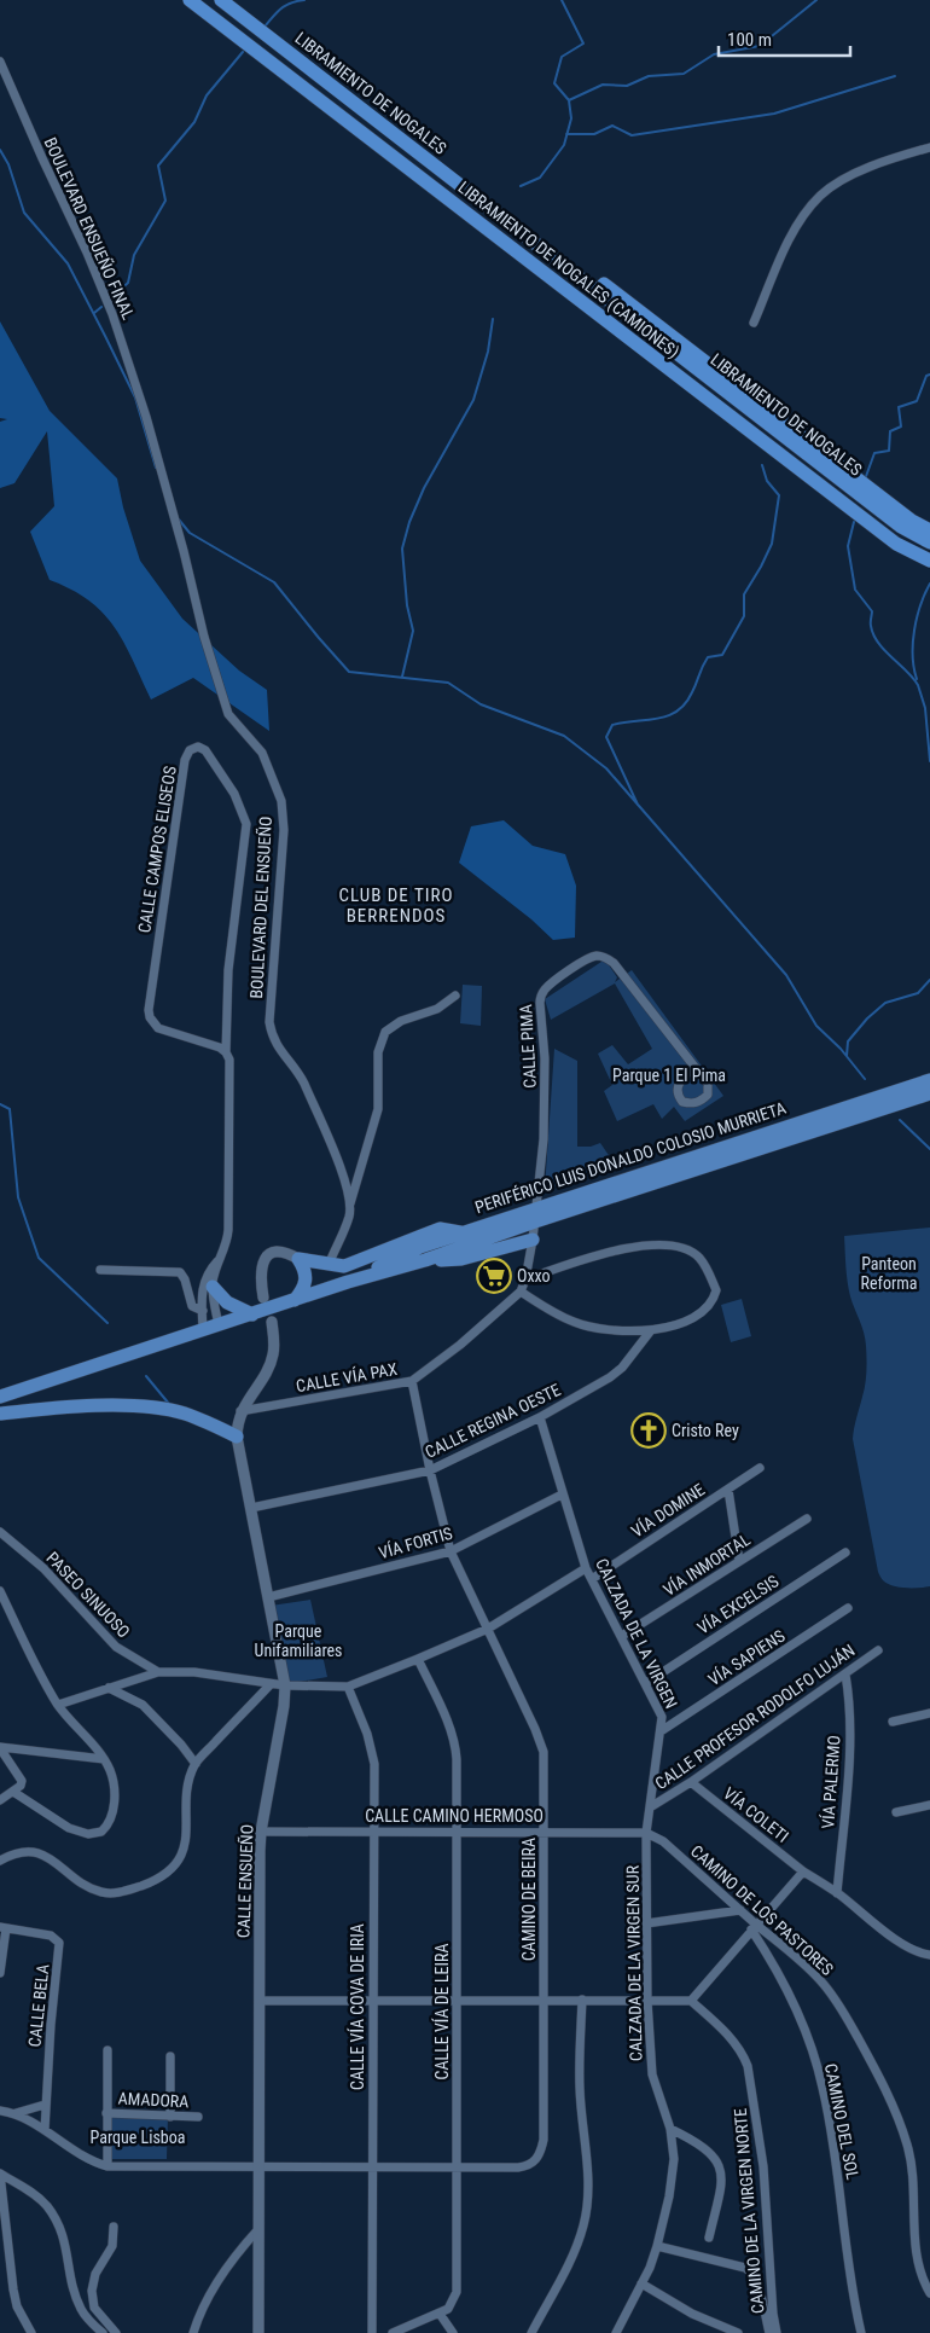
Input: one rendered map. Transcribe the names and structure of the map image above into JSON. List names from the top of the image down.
{
  "streets": {
    "highway": ["LIBRAMIENTO DE NOGALES", "LIBRAMIENTO DE NOGALES (CAMIONES)"],
    "main road": ["PERIFÉRICO LUIS DONALDO COLOSIO MURRIETA"],
    "street": [
      "BOULEVARD ENSUEÑO FINAL",
      "CALLE CAMPOS ELISEOS",
      "BOULEVARD DEL ENSUEÑO",
      "CALLE PIMA",
      "CALLE VÍA PAX",
      "CALLE REGINA OESTE",
      "VÍA DOMINE",
      "VÍA FORTIS",
      "VÍA INMORTAL",
      "PASEO SINUOSO",
      "VÍA EXCELSIS",
      "CALZADA DE LA VIRGEN",
      "VÍA SAPIENS",
      "CALLE PROFESOR RODOLFO LUJÁN",
      "VÍA PALERMO",
      "VÍA COLETI",
      "CALLE CAMINO HERMOSO",
      "CALLE ENSUEÑO",
      "CAMINO DE BEIRA",
      "CAMINO DE LOS PASTORES",
      "CALZADA DE LA VIRGEN SUR",
      "CALLE BELA",
      "CALLE VÍA COVA DE IRIA",
      "CALLE VÍA DE LEIRA",
      "AMADORA",
      "CAMINO DEL SOL",
      "CAMINO DE LA VIRGEN NORTE"
    ]
  },
  "crossings": [
    ["BOULEVARD ENSUEÑO FINAL", "BOULEVARD DEL ENSUEÑO"],
    ["CALLE PIMA", "PERIFÉRICO LUIS DONALDO COLOSIO MURRIETA"],
    ["CALLE PIMA", "CALLE VÍA PAX"],
    ["PERIFÉRICO LUIS DONALDO COLOSIO MURRIETA", "CALLE VÍA PAX"],
    ["CALLE VÍA PAX", "CALLE ENSUEÑO"],
    ["CALLE VÍA PAX", "CAMINO DE BEIRA"],
    ["CALLE REGINA OESTE", "CALZADA DE LA VIRGEN"],
    ["CALLE REGINA OESTE", "CALLE ENSUEÑO"],
    ["CALLE REGINA OESTE", "CAMINO DE BEIRA"],
    ["VÍA DOMINE", "CALZADA DE LA VIRGEN"],
    ["VÍA FORTIS", "CALZADA DE LA VIRGEN"],
    ["VÍA FORTIS", "CALLE ENSUEÑO"],
    ["VÍA FORTIS", "CAMINO DE BEIRA"],
    ["VÍA INMORTAL", "CALZADA DE LA VIRGEN"],
    ["VÍA EXCELSIS", "CALZADA DE LA VIRGEN"],
    ["CALZADA DE LA VIRGEN", "VÍA SAPIENS"],
    ["CALZADA DE LA VIRGEN", "CALLE PROFESOR RODOLFO LUJÁN"],
    ["CALZADA DE LA VIRGEN", "CALLE CAMINO HERMOSO"],
    ["CALZADA DE LA VIRGEN", "CAMINO DE LOS PASTORES"],
    ["CALZADA DE LA VIRGEN", "CALZADA DE LA VIRGEN SUR"],
    ["CALLE PROFESOR RODOLFO LUJÁN", "VÍA PALERMO"],
    ["CALLE PROFESOR RODOLFO LUJÁN", "VÍA COLETI"],
    ["VÍA PALERMO", "VÍA COLETI"],
    ["CALLE CAMINO HERMOSO", "CALLE ENSUEÑO"],
    ["CALLE CAMINO HERMOSO", "CAMINO DE BEIRA"],
    ["CALLE CAMINO HERMOSO", "CAMINO DE LOS PASTORES"],
    ["CALLE CAMINO HERMOSO", "CALZADA DE LA VIRGEN SUR"],
    ["CALLE CAMINO HERMOSO", "CALLE VÍA COVA DE IRIA"],
    ["CALLE CAMINO HERMOSO", "CALLE VÍA DE LEIRA"],
    ["CALLE ENSUEÑO", "CAMINO DE BEIRA"],
    ["CAMINO DE BEIRA", "CALLE VÍA COVA DE IRIA"],
    ["CAMINO DE BEIRA", "CALLE VÍA DE LEIRA"],
    ["CAMINO DE LOS PASTORES", "CALZADA DE LA VIRGEN SUR"],
    ["CAMINO DE LOS PASTORES", "CAMINO DEL SOL"]
  ],
  "districts": ["CLUB DE TIRO BERRENDOS"],
  "parks": [
    "Parque 1 El Pima",
    "Panteon Reforma",
    "Parque Unifamiliares",
    "Parque Lisboa"
  ],
  "places": {
    "supermarket": ["Oxxo"],
    "church": ["Cristo Rey"]
  },
  "scale_bar": "100 m"
}
